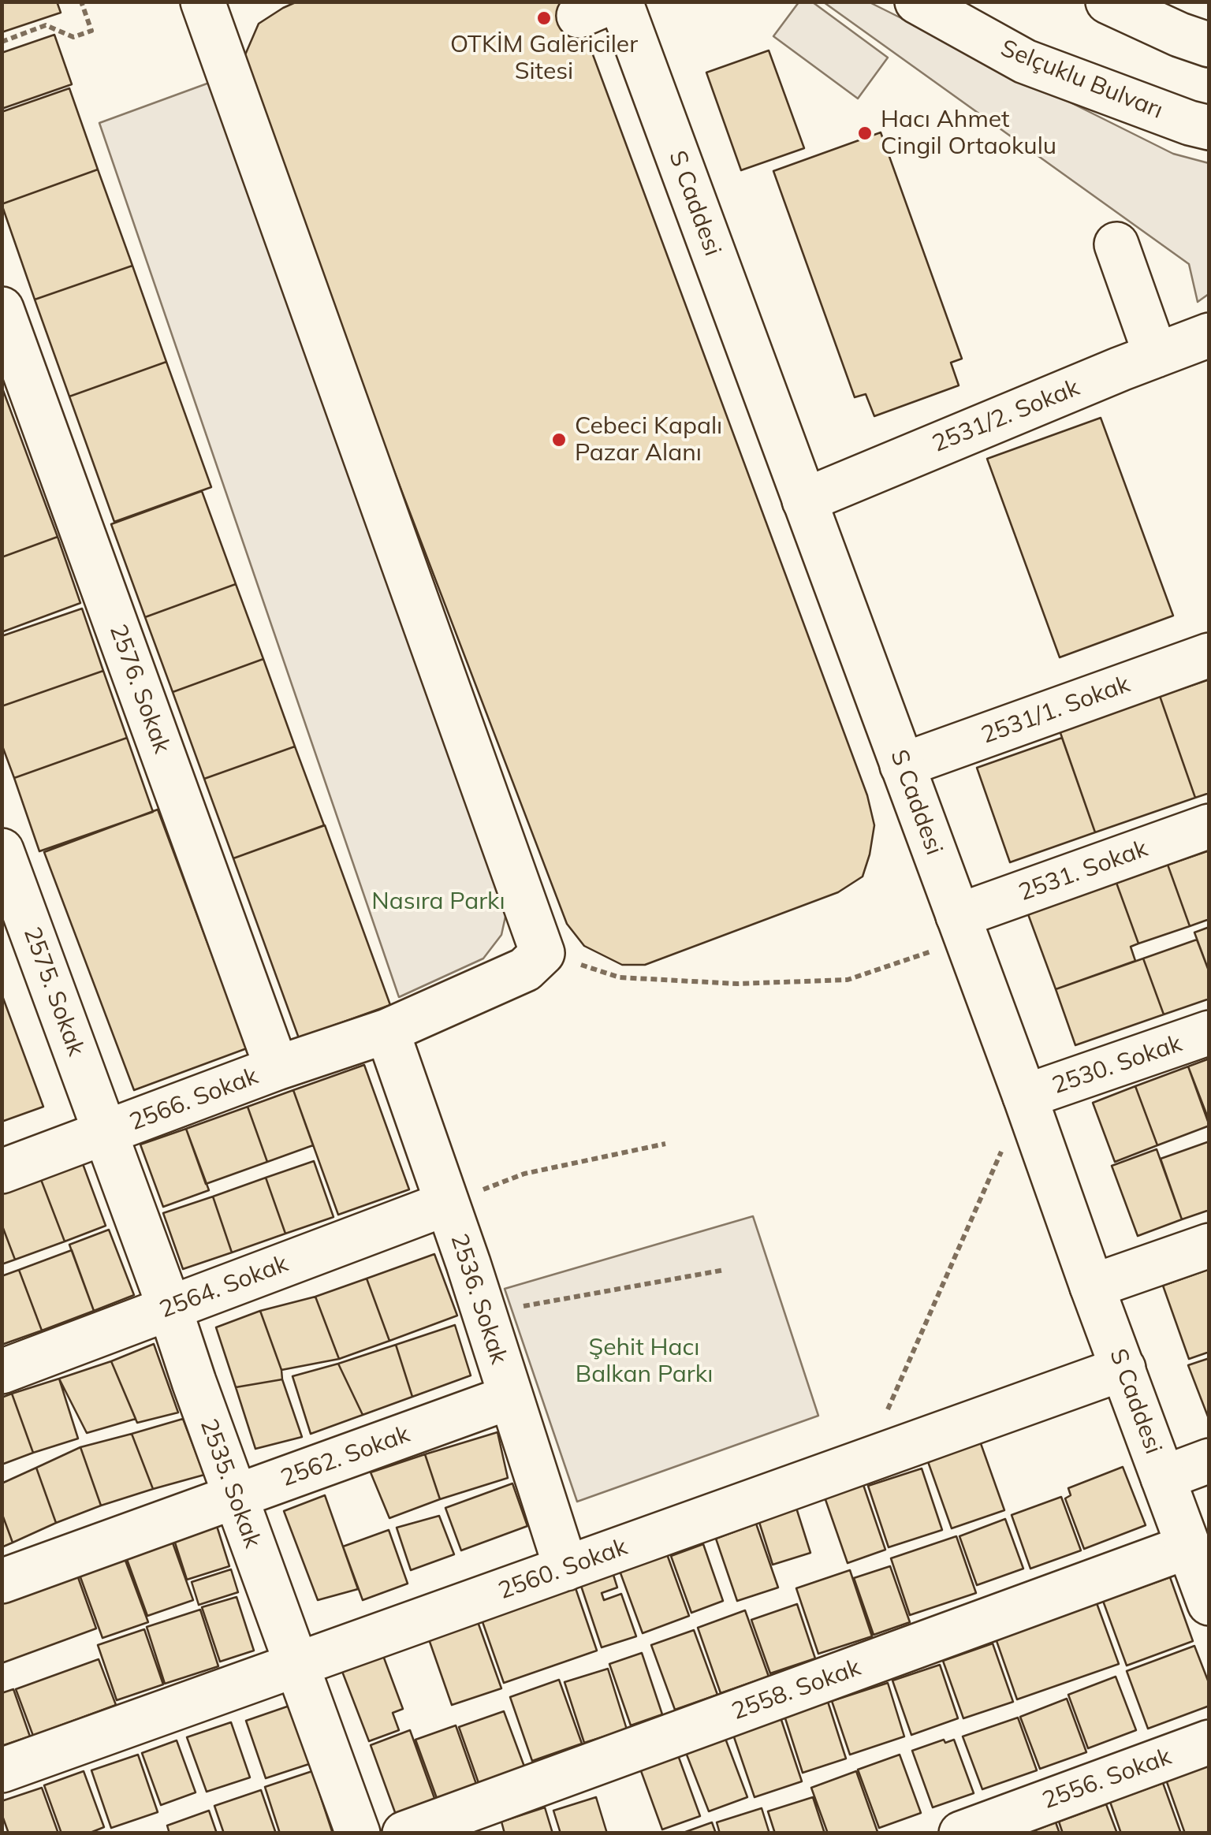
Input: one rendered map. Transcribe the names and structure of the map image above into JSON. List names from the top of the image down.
{
  "streets": {
    "street": [
      "Selçuklu Bulvarı",
      "S Caddesi",
      "2531/2. Sokak",
      "2576. Sokak",
      "2531/1. Sokak",
      "2531. Sokak",
      "2575. Sokak",
      "2530. Sokak",
      "2566. Sokak",
      "2564. Sokak",
      "2536. Sokak",
      "2562. Sokak",
      "2535. Sokak",
      "2560. Sokak",
      "2558. Sokak",
      "2556. Sokak"
    ]
  },
  "crossings": [
    ["S Caddesi", "2531/2. Sokak"],
    ["S Caddesi", "2531/1. Sokak"],
    ["S Caddesi", "2531. Sokak"],
    ["S Caddesi", "2530. Sokak"],
    ["S Caddesi", "2560. Sokak"],
    ["S Caddesi", "2558. Sokak"],
    ["2576. Sokak", "2566. Sokak"],
    ["2575. Sokak", "2566. Sokak"],
    ["2575. Sokak", "2535. Sokak"],
    ["2566. Sokak", "2536. Sokak"],
    ["2566. Sokak", "2535. Sokak"],
    ["2564. Sokak", "2536. Sokak"],
    ["2564. Sokak", "2535. Sokak"],
    ["2536. Sokak", "2562. Sokak"],
    ["2536. Sokak", "2560. Sokak"],
    ["2562. Sokak", "2535. Sokak"],
    ["2535. Sokak", "2560. Sokak"]
  ],
  "parks": ["Nasıra Parkı", "Şehit Hacı Balkan Parkı"],
  "places": ["OTKİM Galericiler Sitesi", "Hacı Ahmet Cingil Ortaokulu", "Cebeci Kapalı Pazar Alanı"]
}
